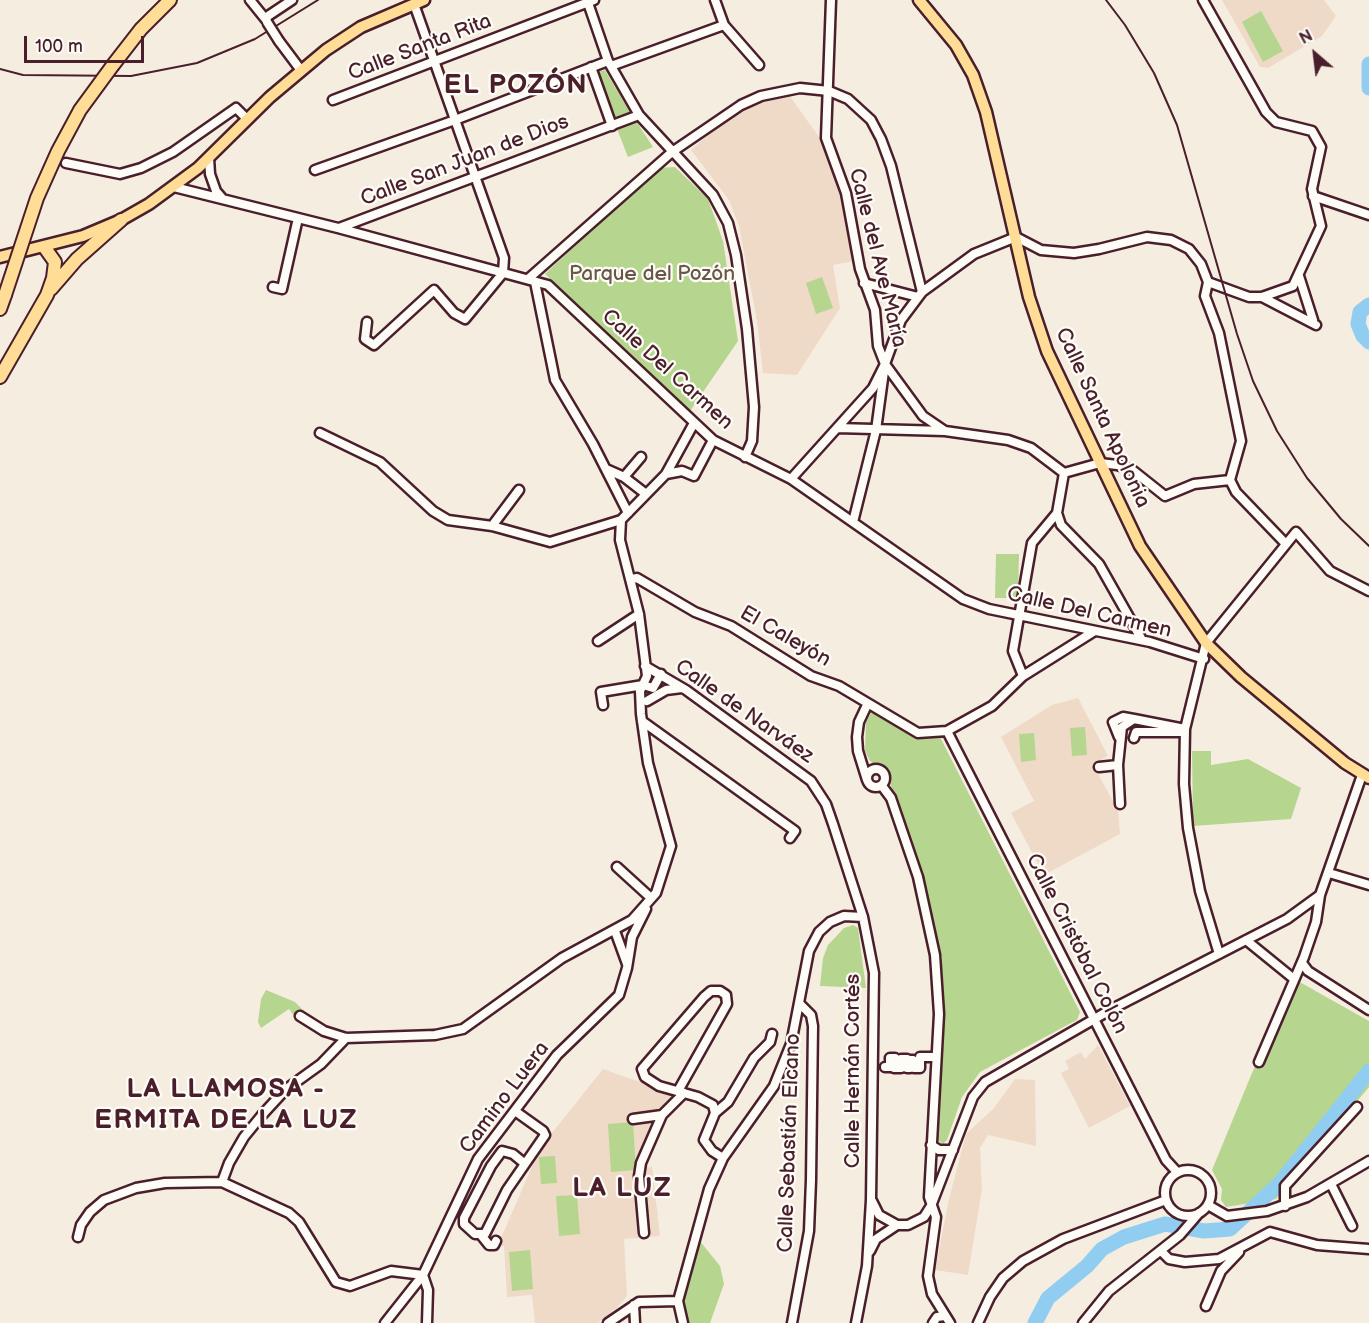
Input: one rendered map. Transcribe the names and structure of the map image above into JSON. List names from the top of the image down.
{
  "streets": {
    "main road": ["Calle Santa Apolonia"],
    "street": [
      "Calle Santa Rita",
      "Calle San Juan de Dios",
      "Calle del Ave María",
      "Calle Del Carmen",
      "El Caleyón",
      "Calle de Narváez",
      "Calle Cristóbal Colón",
      "Calle Hernán Cortés",
      "Camino Luera",
      "Calle Sebastián Elcano"
    ]
  },
  "crossings": [
    ["Calle San Juan de Dios", "Calle Del Carmen"],
    ["Calle del Ave María", "Calle Del Carmen"],
    ["El Caleyón", "Calle Cristóbal Colón"],
    ["El Caleyón", "Camino Luera"],
    ["Calle de Narváez", "Calle Hernán Cortés"],
    ["Calle de Narváez", "Camino Luera"]
  ],
  "districts": ["EL POZÓN", "LA LLAMOSA - ERMITA DE LA LUZ", "LA LUZ"],
  "parks": ["Parque del Pozón"],
  "scale_bar": "100 m",
  "north": "top left"
}
